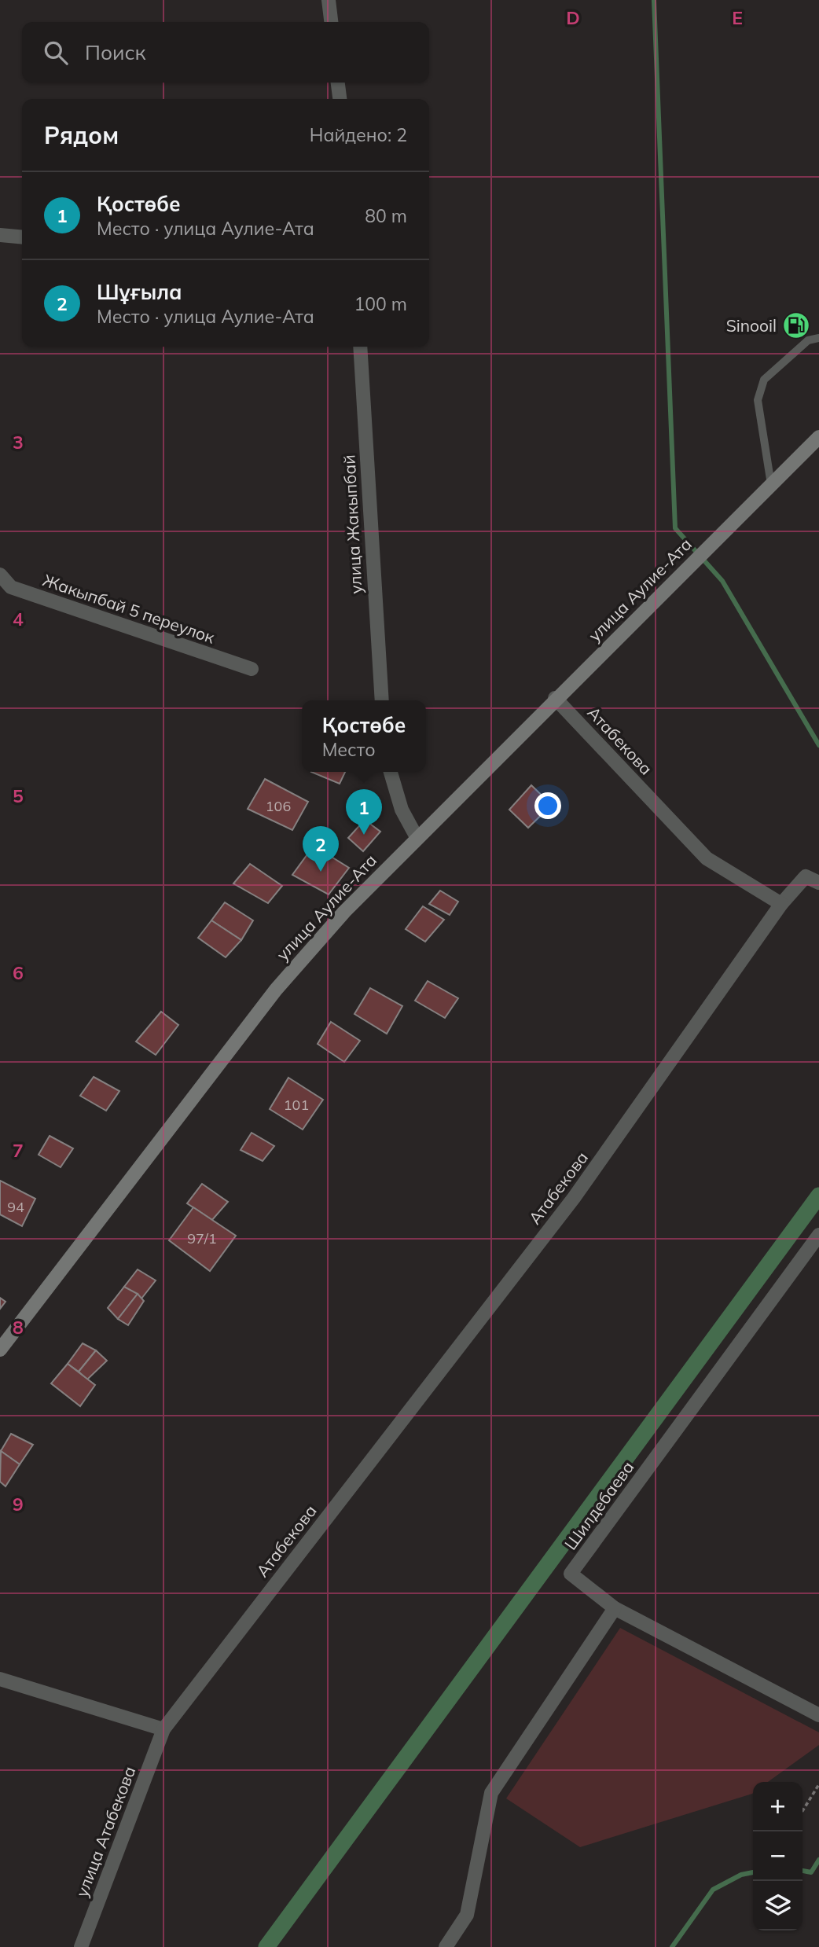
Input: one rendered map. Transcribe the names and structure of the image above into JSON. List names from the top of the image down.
{
  "streets": {
    "main road": ["улица Аулие-Ата"],
    "street": [
      "улица Жакыпбай",
      "Жакыпбай 5 переулок",
      "Атабекова",
      "Шилдебаева",
      "улица Атабекова"
    ]
  },
  "crossings": [
    ["улица Аулие-Ата", "Атабекова"],
    ["Атабекова", "улица Атабекова"]
  ],
  "places": {
    "fuel station": ["Sinooil"]
  },
  "house_numbers": [
    "106",
    "101",
    "94",
    "97/1"
  ],
  "page": {
    "search": "Поиск",
    "heading": ["Рядом", "Найдено: 2"],
    "list": [
      {
        "mark": "1",
        "name": "Қостөбе",
        "note": "Место · улица Аулие-Ата",
        "value": "80 m"
      },
      {
        "mark": "2",
        "name": "Шұғыла",
        "note": "Место · улица Аулие-Ата",
        "value": "100 m"
      }
    ],
    "popup": ["Қостөбе", "Место"],
    "pins": ["1", "2"],
    "map_buttons": ["+", "−"]
  },
  "grid": {
    "columns": ["D", "E"],
    "rows": [
      "3",
      "4",
      "5",
      "6",
      "7",
      "8",
      "9"
    ]
  }
}
